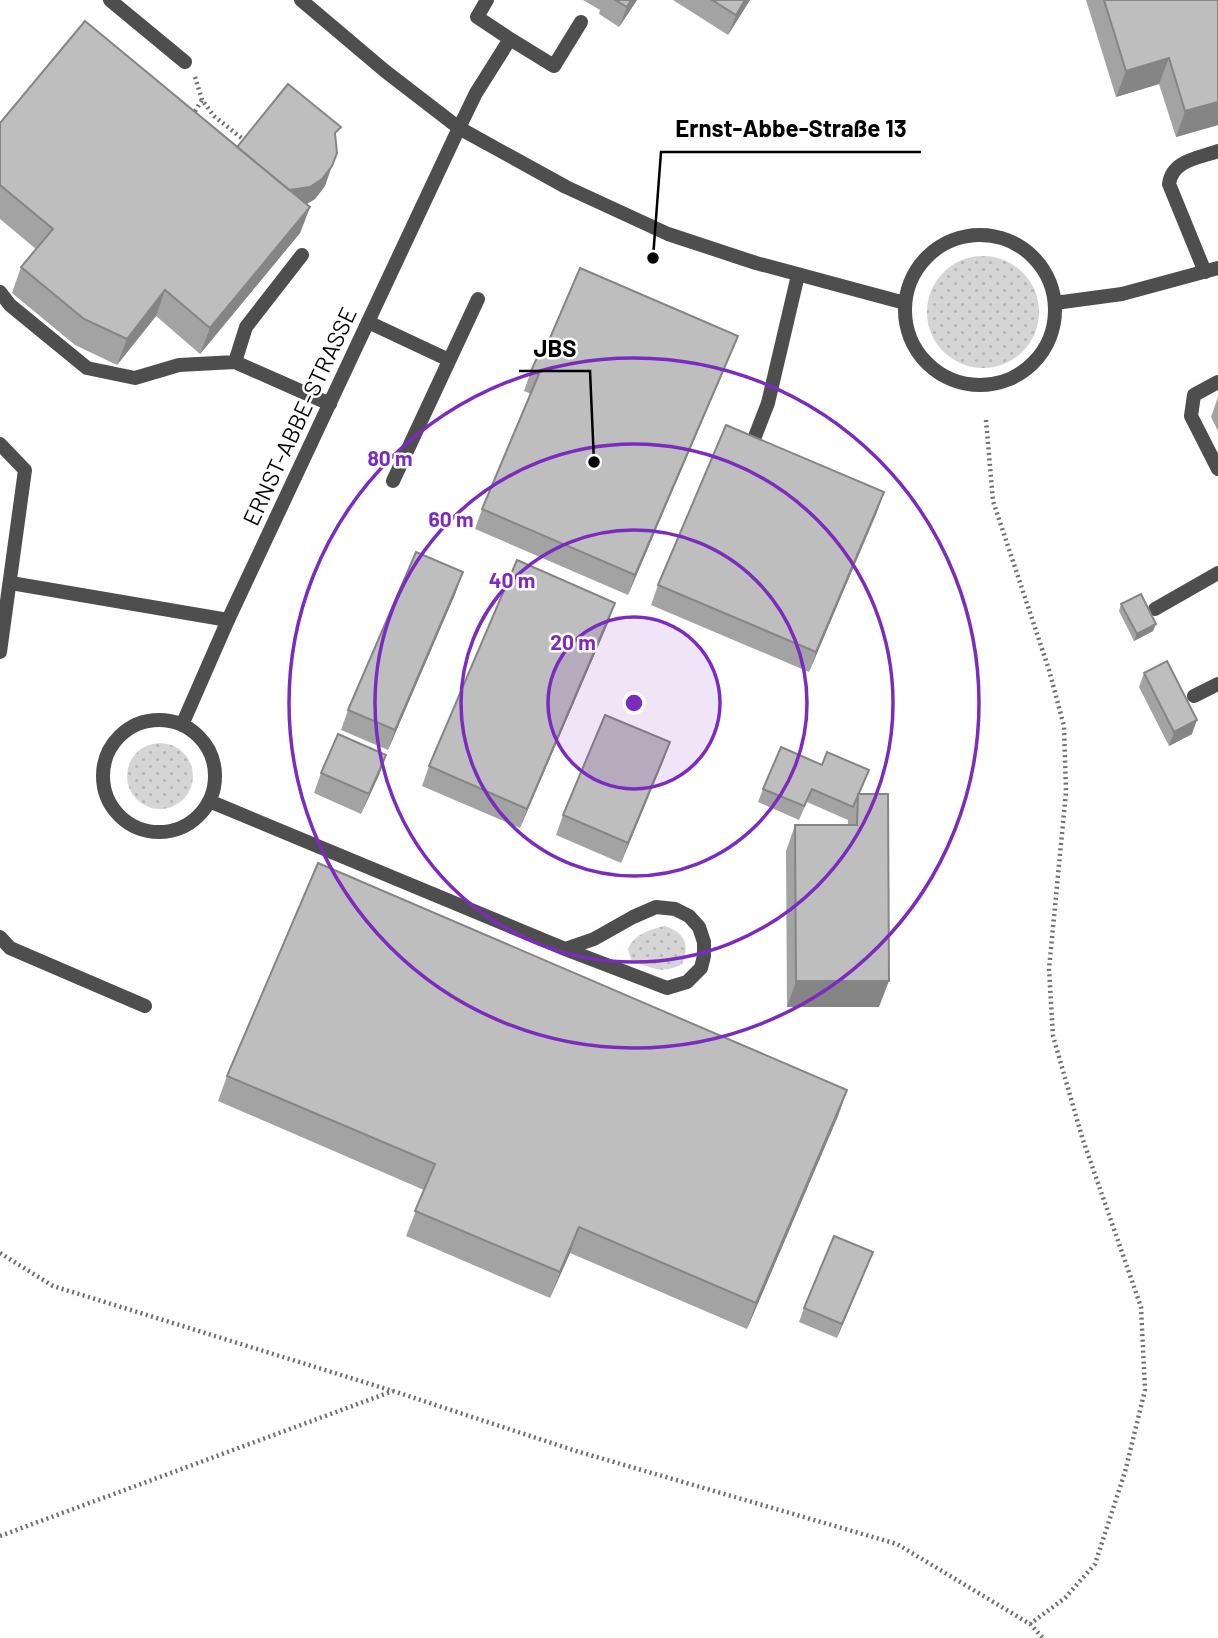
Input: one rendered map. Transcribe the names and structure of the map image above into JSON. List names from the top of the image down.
{
  "streets": {
    "street": ["ERNST-ABBE-STRASSE"]
  },
  "places": ["Ernst-Abbe-Straße 13", "JBS"],
  "rings": [
    "80 m",
    "60 m",
    "40 m",
    "20 m"
  ]
}
